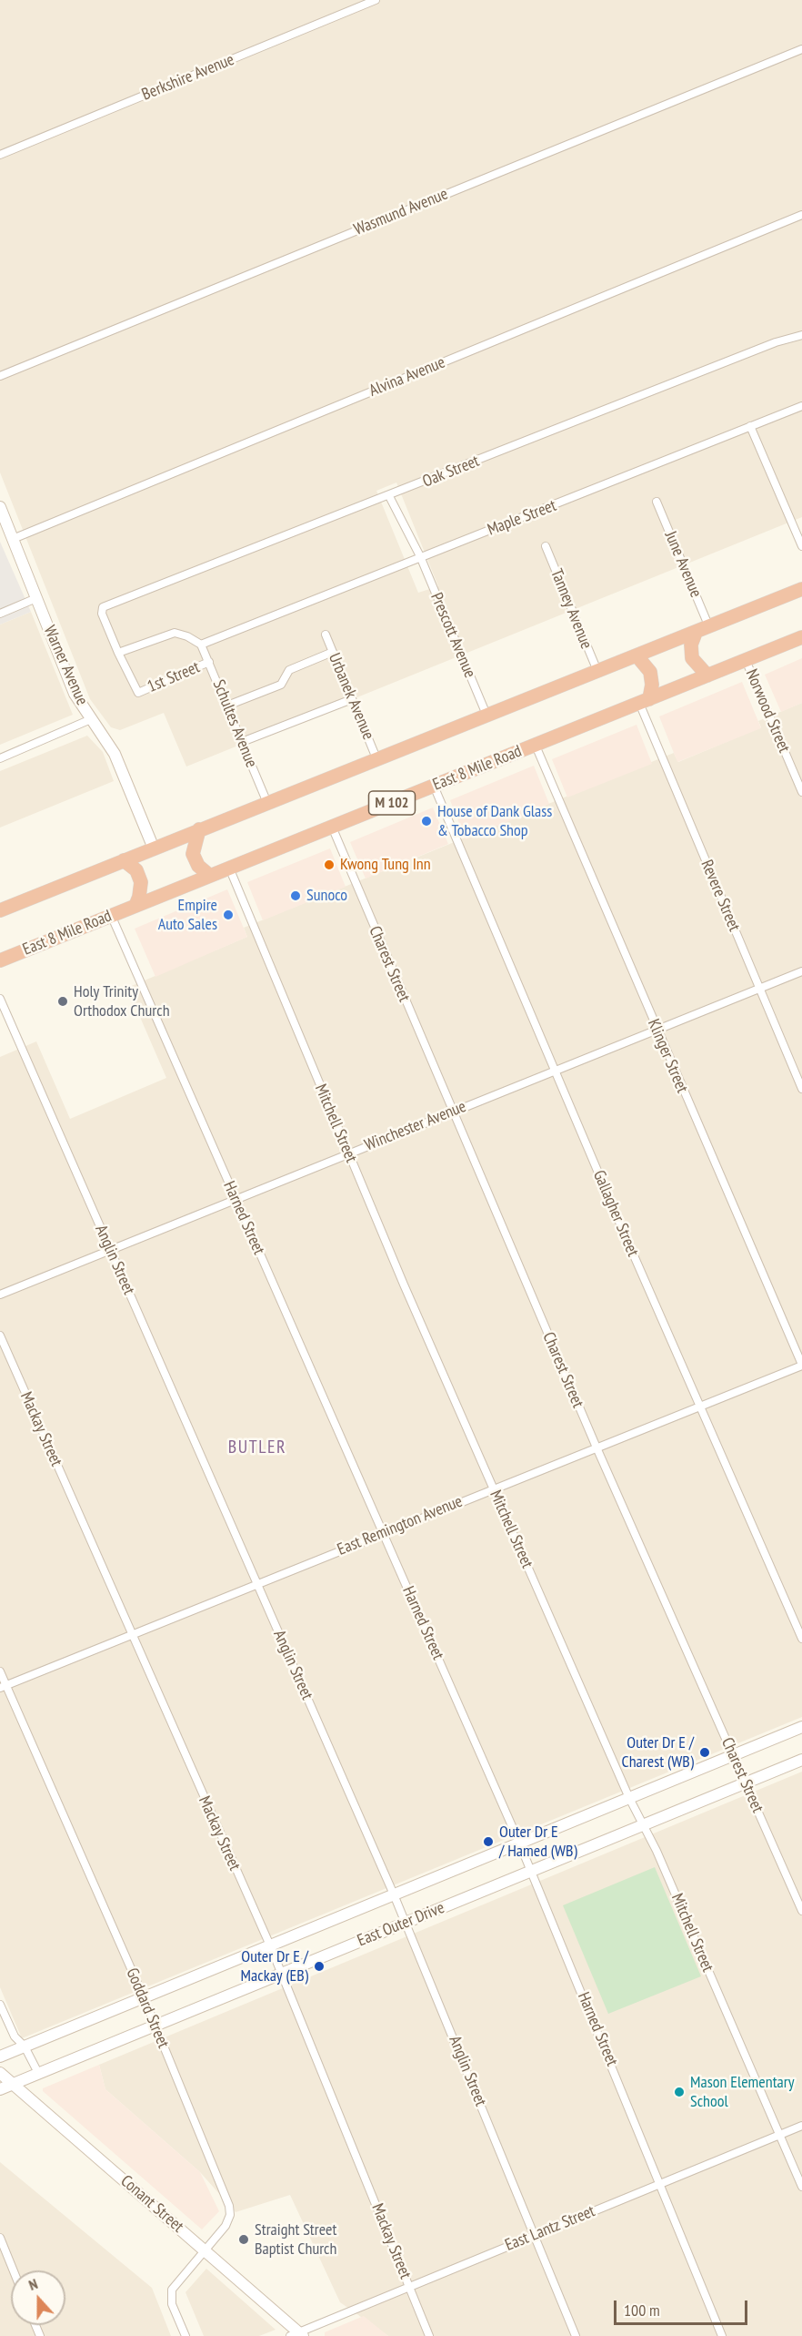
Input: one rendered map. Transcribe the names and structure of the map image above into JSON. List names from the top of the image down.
{
  "streets": {
    "highway": ["East 8 Mile Road", "M 102"],
    "main road": ["Warner Avenue", "East Outer Drive", "Conant Street"],
    "street": [
      "Berkshire Avenue",
      "Wasmund Avenue",
      "Alvina Avenue",
      "Oak Street",
      "Maple Street",
      "June Avenue",
      "Tanney Avenue",
      "Prescott Avenue",
      "1st Street",
      "Urbanek Avenue",
      "Norwood Street",
      "Schultes Avenue",
      "Revere Street",
      "Charest Street",
      "Klinger Street",
      "Mitchell Street",
      "Winchester Avenue",
      "Gallagher Street",
      "Harned Street",
      "Anglin Street",
      "Mackay Street",
      "East Remington Avenue",
      "Goddard Street",
      "East Lantz Street"
    ]
  },
  "crossings": [
    ["Alvina Avenue", "Warner Avenue"],
    ["Oak Street", "Prescott Avenue"],
    ["Oak Street", "1st Street"],
    ["Maple Street", "Prescott Avenue"],
    ["Maple Street", "Schultes Avenue"],
    ["1st Street", "Schultes Avenue"],
    ["Norwood Street", "East 8 Mile Road"],
    ["East 8 Mile Road", "Revere Street"],
    ["East 8 Mile Road", "Charest Street"],
    ["East 8 Mile Road", "Klinger Street"],
    ["East 8 Mile Road", "Mitchell Street"],
    ["East 8 Mile Road", "Gallagher Street"],
    ["East 8 Mile Road", "Harned Street"],
    ["Revere Street", "Winchester Avenue"],
    ["Charest Street", "Winchester Avenue"],
    ["Charest Street", "East Remington Avenue"],
    ["Charest Street", "East Outer Drive"],
    ["Klinger Street", "Winchester Avenue"],
    ["Klinger Street", "East Remington Avenue"],
    ["Mitchell Street", "Winchester Avenue"],
    ["Mitchell Street", "East Remington Avenue"],
    ["Mitchell Street", "East Outer Drive"],
    ["Mitchell Street", "East Lantz Street"],
    ["Winchester Avenue", "Gallagher Street"],
    ["Winchester Avenue", "Harned Street"],
    ["Winchester Avenue", "Anglin Street"],
    ["Gallagher Street", "East Remington Avenue"],
    ["Harned Street", "East Remington Avenue"],
    ["Harned Street", "East Outer Drive"],
    ["Harned Street", "East Lantz Street"],
    ["Anglin Street", "East Remington Avenue"],
    ["Anglin Street", "East Outer Drive"],
    ["Anglin Street", "East Lantz Street"],
    ["Mackay Street", "East Remington Avenue"],
    ["Mackay Street", "East Outer Drive"],
    ["Mackay Street", "East Lantz Street"],
    ["East Remington Avenue", "Goddard Street"],
    ["East Outer Drive", "Goddard Street"],
    ["East Outer Drive", "Conant Street"],
    ["Goddard Street", "Conant Street"],
    ["Conant Street", "East Lantz Street"]
  ],
  "districts": ["BUTLER"],
  "places": [
    "House of Dank Glass & Tobacco Shop",
    "Kwong Tung Inn",
    "Sunoco",
    "Empire Auto Sales",
    "Holy Trinity Orthodox Church",
    "Outer Dr E / Charest (WB)",
    "Outer Dr E / Hamed (WB)",
    "Outer Dr E / Mackay (EB)",
    "Mason Elementary School",
    "Straight Street Baptist Church"
  ],
  "scale_bar": "100 m",
  "north": "top"
}
